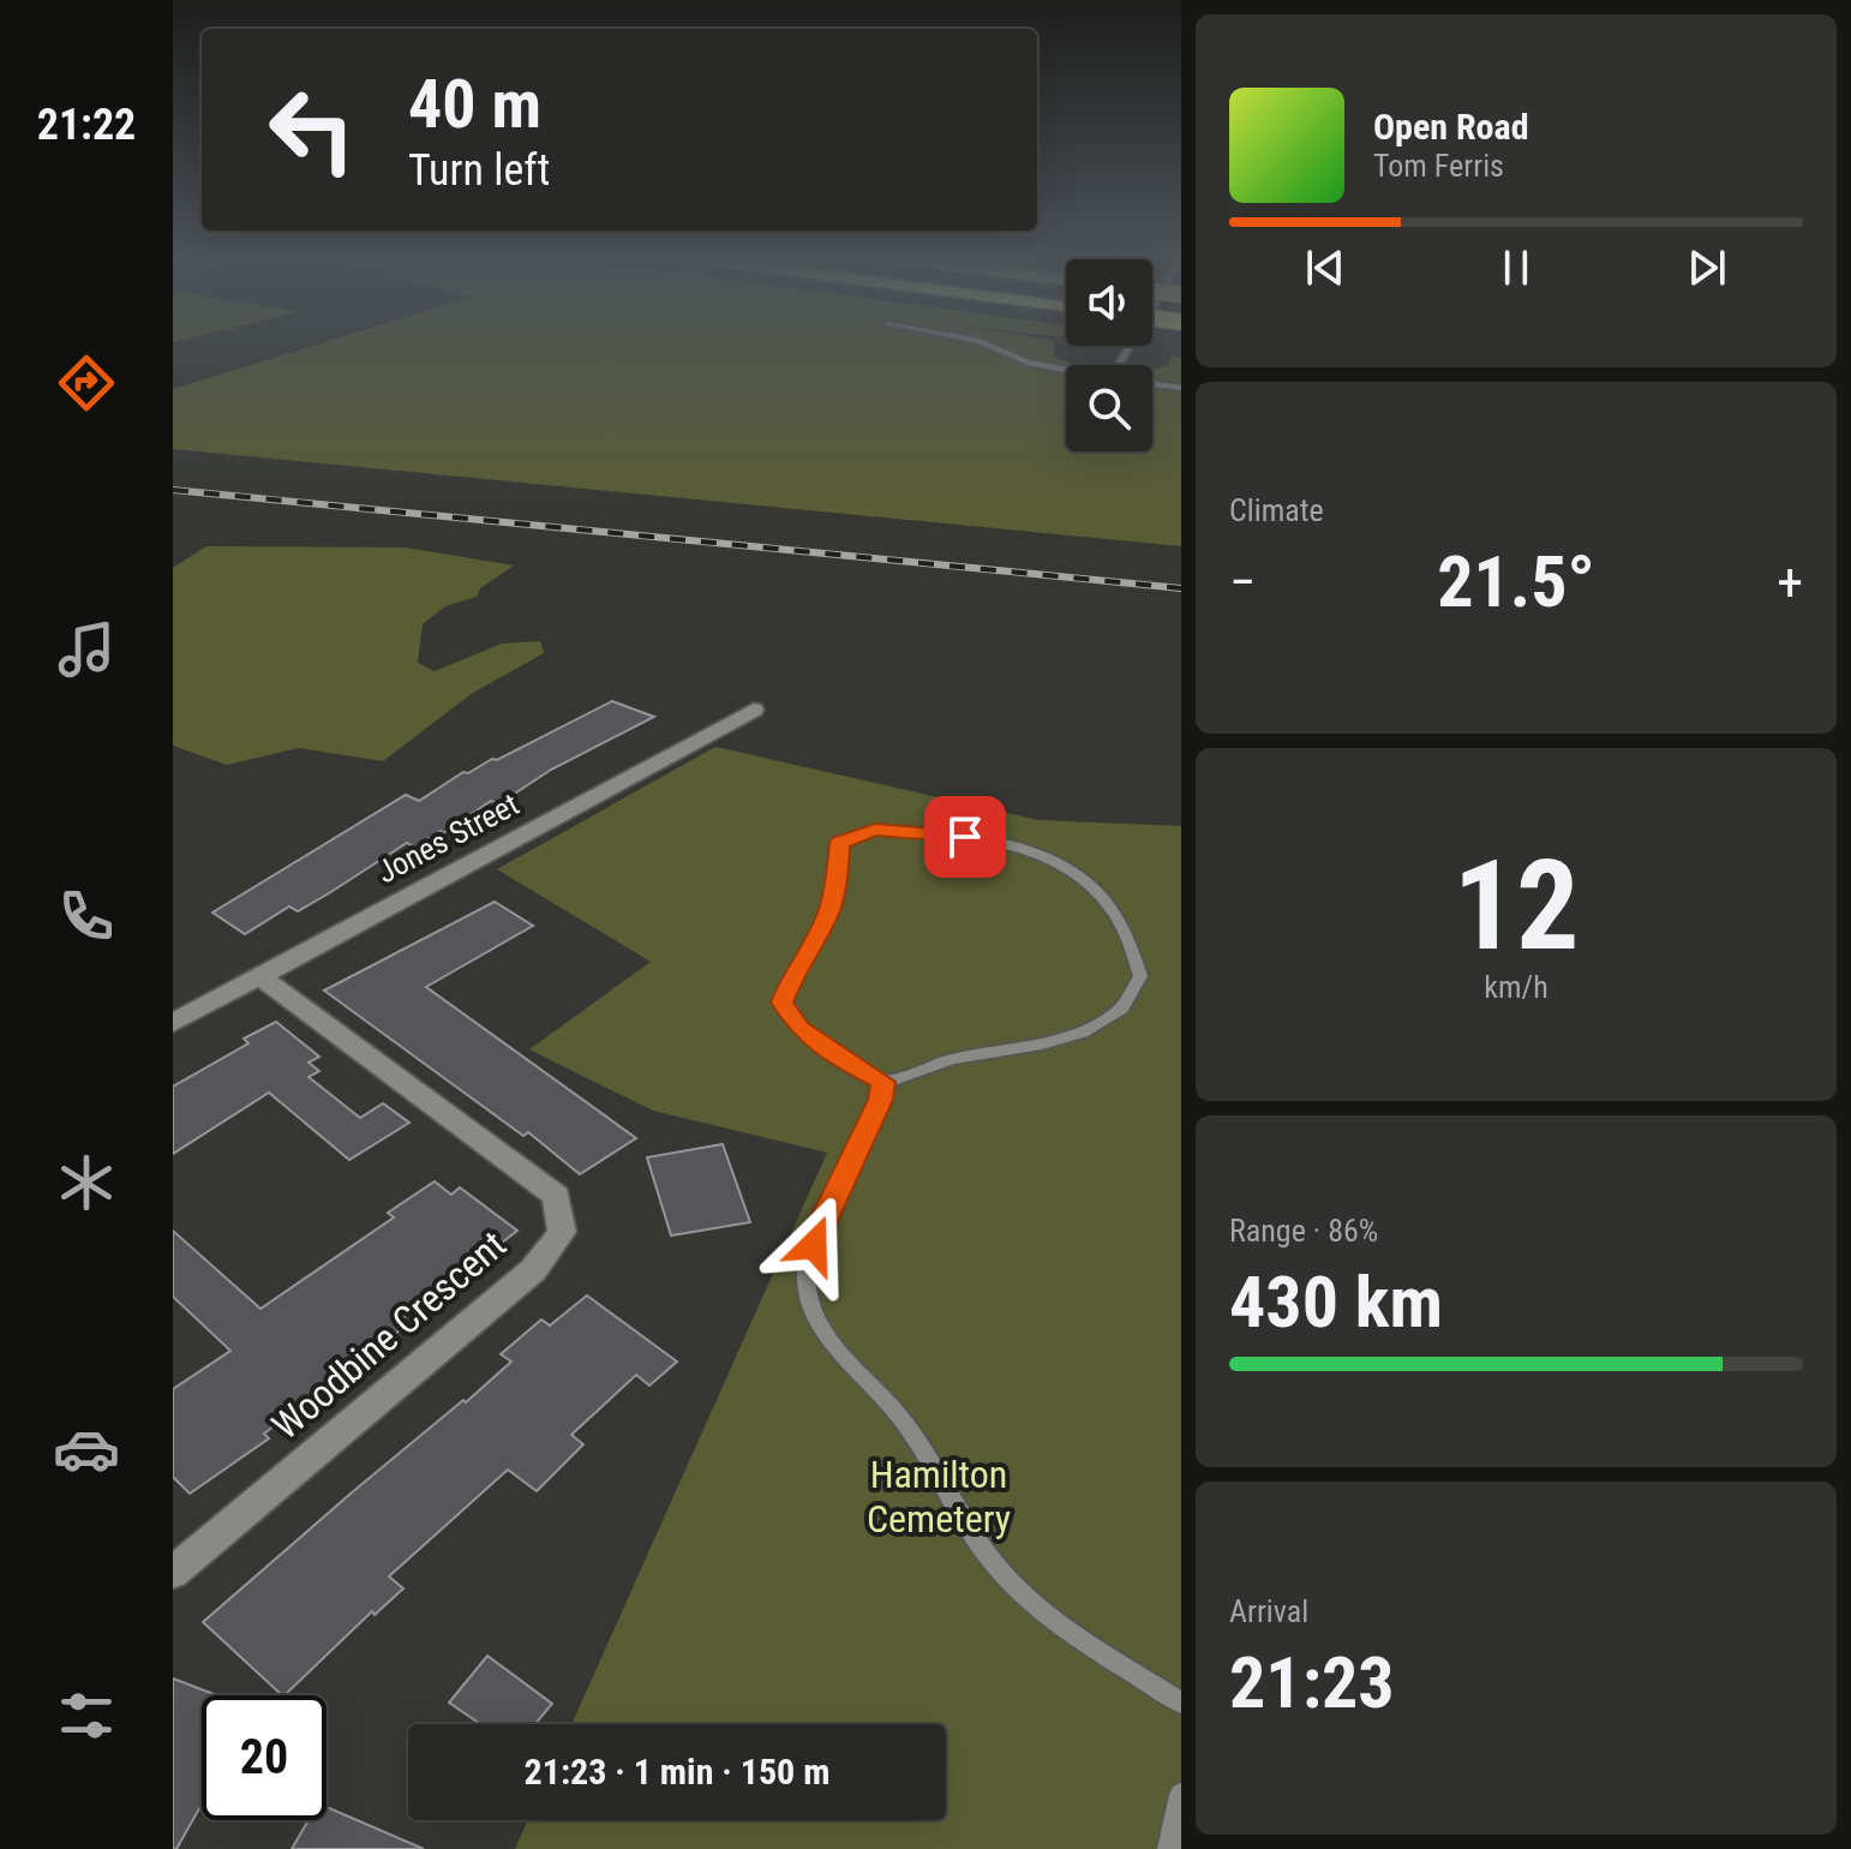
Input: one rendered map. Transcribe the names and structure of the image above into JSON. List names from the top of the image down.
{
  "streets": {
    "street": ["Jones Street", "Woodbine Crescent"]
  },
  "crossings": [
    ["Jones Street", "Woodbine Crescent"]
  ],
  "parks": ["Hamilton Cemetery"],
  "page": {
    "tabs": "21:22",
    "turn": ["40 m", "Turn left"],
    "song": ["Open Road", "Tom Ferris"],
    "tile": [
      "Climate",
      ["12", "km/h"],
      ["Range · 86%", "430 km"],
      ["Arrival", "21:23"]
    ],
    "heat": ["−", "21.5°", "+"],
    "limit": "20",
    "trip": "21:23 · 1 min · 150 m"
  }
}
